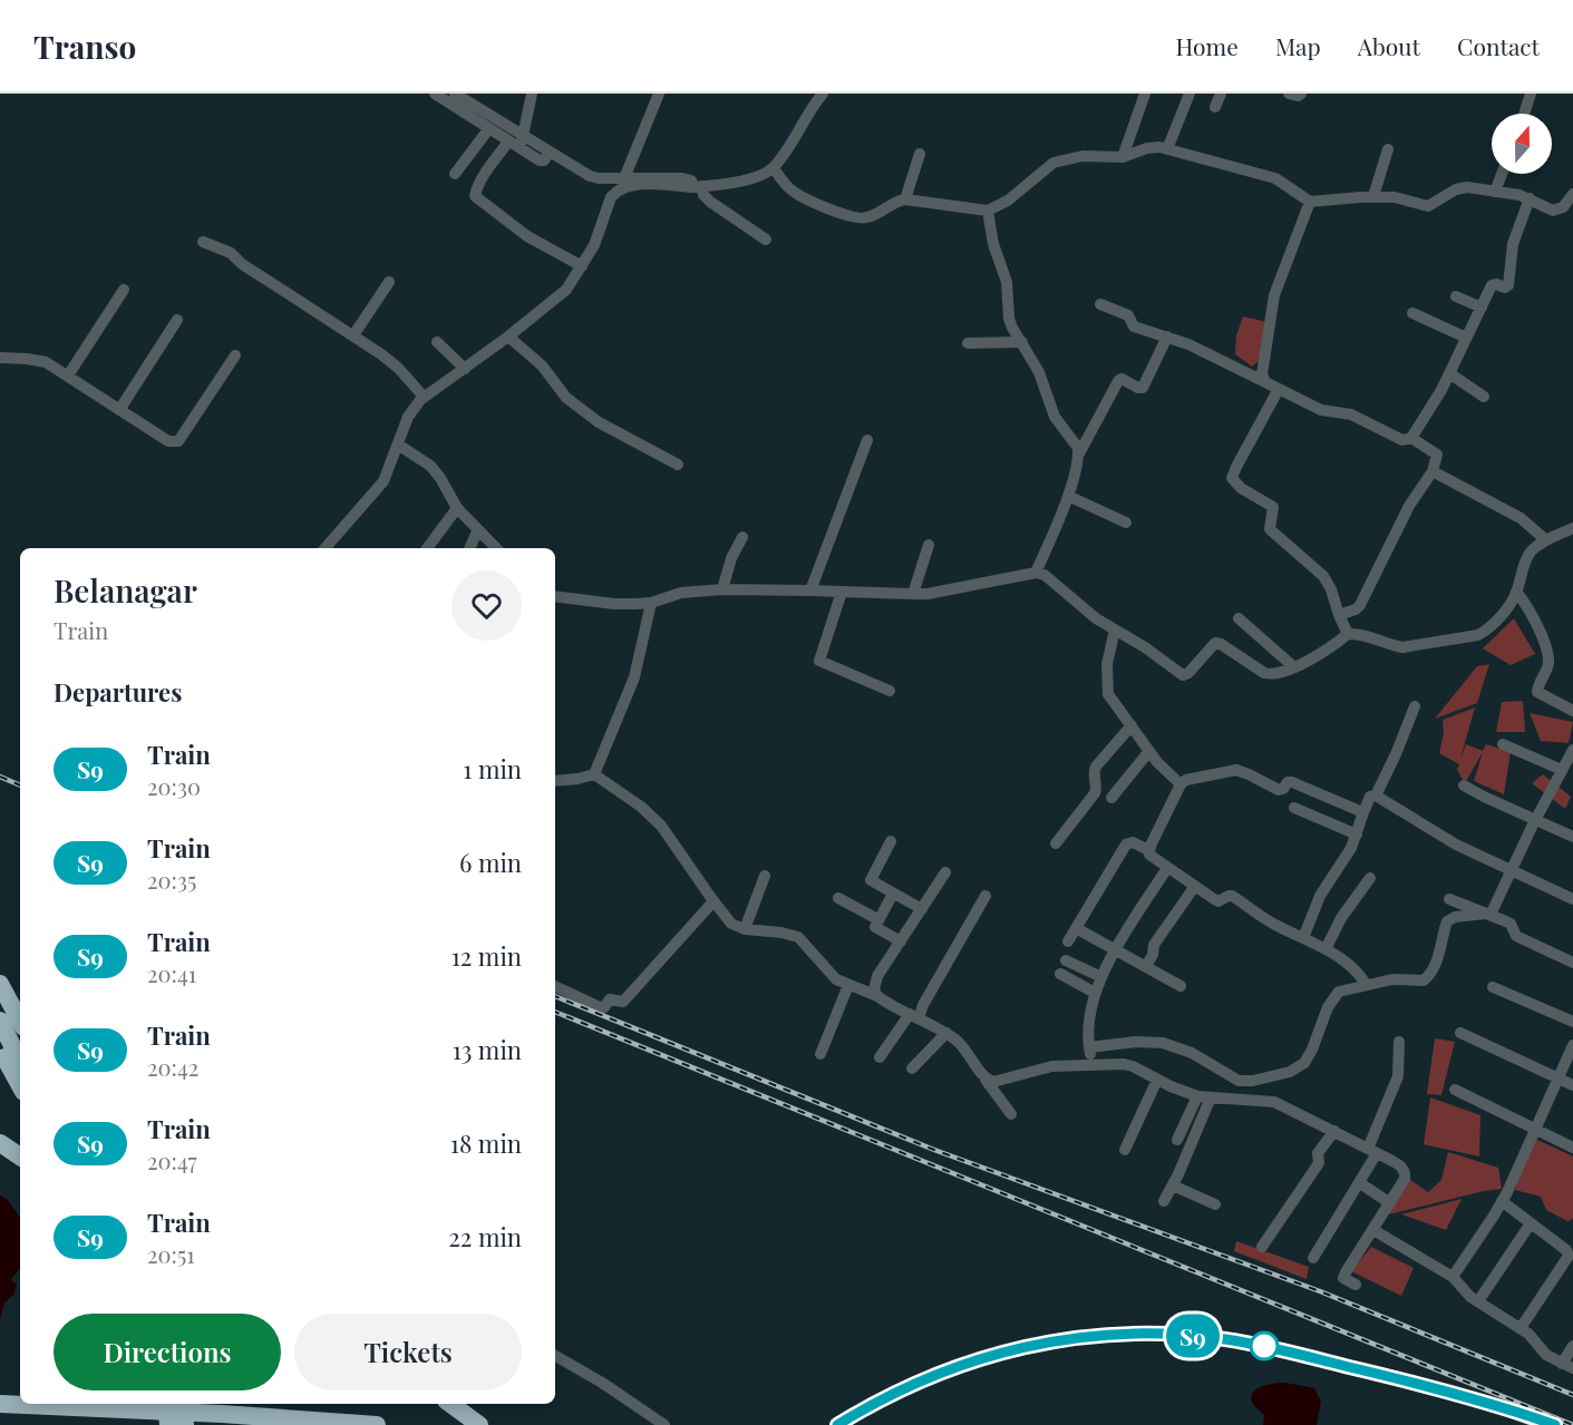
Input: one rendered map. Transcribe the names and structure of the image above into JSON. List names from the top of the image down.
{
  "north": "top",
  "page": {
    "header": "Transo",
    "nav": [
      "Home",
      "Map",
      "About",
      "Contact"
    ],
    "on_map": "S9",
    "heading": [
      ["Belanagar", "Train"],
      "Departures"
    ],
    "list": [
      {
        "mark": "S9",
        "name": "Train",
        "note": "20:30",
        "value": "1 min"
      },
      {
        "mark": "S9",
        "name": "Train",
        "note": "20:35",
        "value": "6 min"
      },
      {
        "mark": "S9",
        "name": "Train",
        "note": "20:41",
        "value": "12 min"
      },
      {
        "mark": "S9",
        "name": "Train",
        "note": "20:42",
        "value": "13 min"
      },
      {
        "mark": "S9",
        "name": "Train",
        "note": "20:47",
        "value": "18 min"
      },
      {
        "mark": "S9",
        "name": "Train",
        "note": "20:51",
        "value": "22 min"
      }
    ],
    "buttons": ["Directions", "Tickets"]
  }
}
